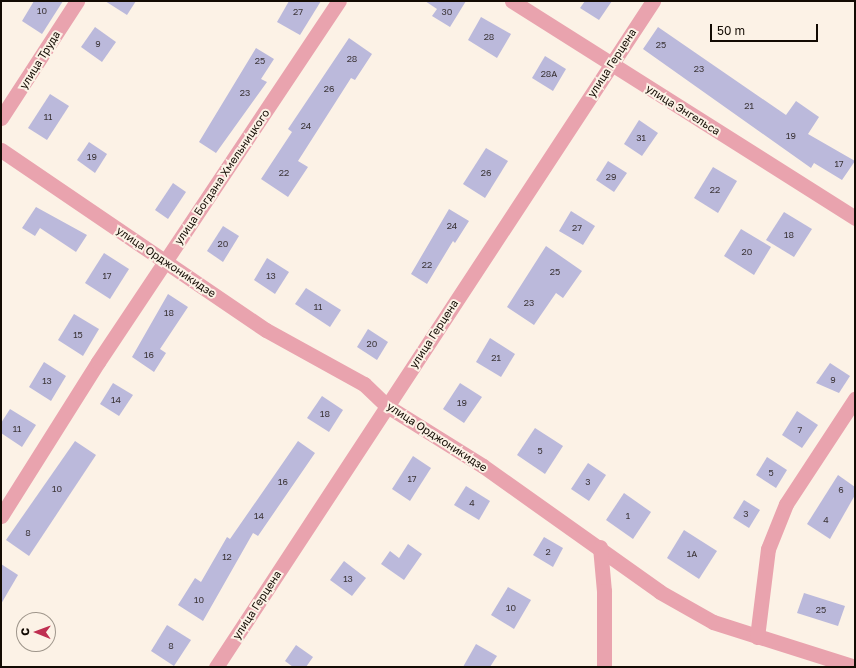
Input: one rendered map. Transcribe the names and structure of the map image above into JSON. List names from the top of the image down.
{
  "streets": {
    "street": [
      "улица Труда",
      "улица Герцена",
      "улица Энгельса",
      "улица Богдана Хмельницкого",
      "улица Орджоникидзе"
    ]
  },
  "crossings": [
    ["улица Герцена", "улица Энгельса"],
    ["улица Герцена", "улица Орджоникидзе"],
    ["улица Богдана Хмельницкого", "улица Орджоникидзе"]
  ],
  "house_numbers": [
    "10",
    "27",
    "30",
    "28",
    "9",
    "25",
    "28",
    "25",
    "23",
    "28А",
    "26",
    "23",
    "21",
    "11",
    "24",
    "19",
    "31",
    "19",
    "17",
    "22",
    "26",
    "29",
    "22",
    "24",
    "27",
    "18",
    "20",
    "20",
    "22",
    "25",
    "17",
    "13",
    "23",
    "11",
    "18",
    "15",
    "20",
    "16",
    "21",
    "9",
    "13",
    "14",
    "19",
    "18",
    "11",
    "7",
    "5",
    "5",
    "17",
    "16",
    "3",
    "10",
    "6",
    "4",
    "3",
    "14",
    "1",
    "4",
    "8",
    "2",
    "1А",
    "12",
    "13",
    "10",
    "10",
    "25",
    "8"
  ],
  "scale_bar": "50 m",
  "north": "left"
}
